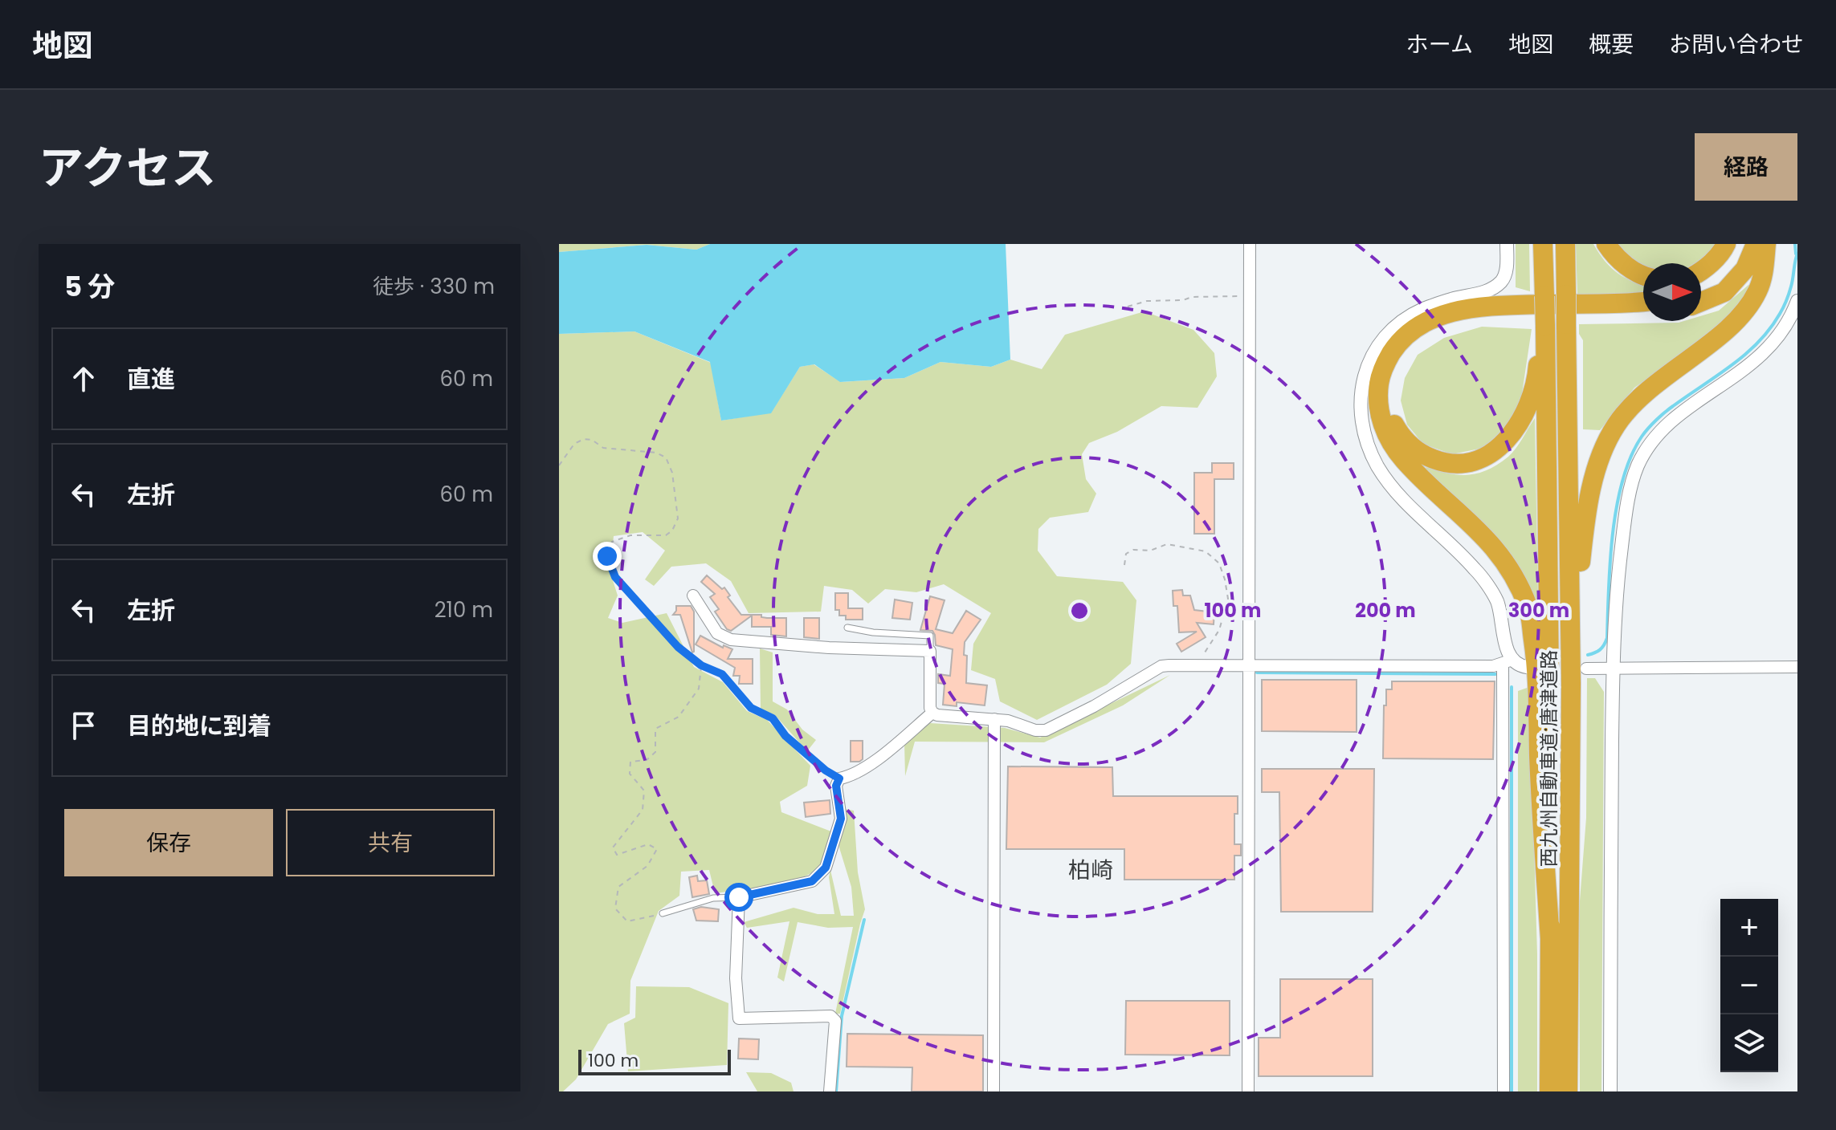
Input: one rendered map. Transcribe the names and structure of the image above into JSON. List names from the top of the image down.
{
  "streets": {
    "highway": ["西九州自動車道;唐津道路"]
  },
  "districts": ["柏崎"],
  "scale_bar": "100 m",
  "north": "right",
  "page": {
    "header": "地図",
    "nav": [
      "ホーム",
      "地図",
      "概要",
      "お問い合わせ"
    ],
    "title": "アクセス",
    "buttons": [
      "経路",
      ["保存", "共有"]
    ],
    "heading": ["5 分", "徒歩 · 330 m"],
    "list": [
      ["直進", "60 m"],
      ["左折", "60 m"],
      ["左折", "210 m"],
      "目的地に到着"
    ],
    "map_buttons": ["+", "−"],
    "scale": "100 m"
  },
  "rings": ["100 m", "200 m", "300 m"]
}
